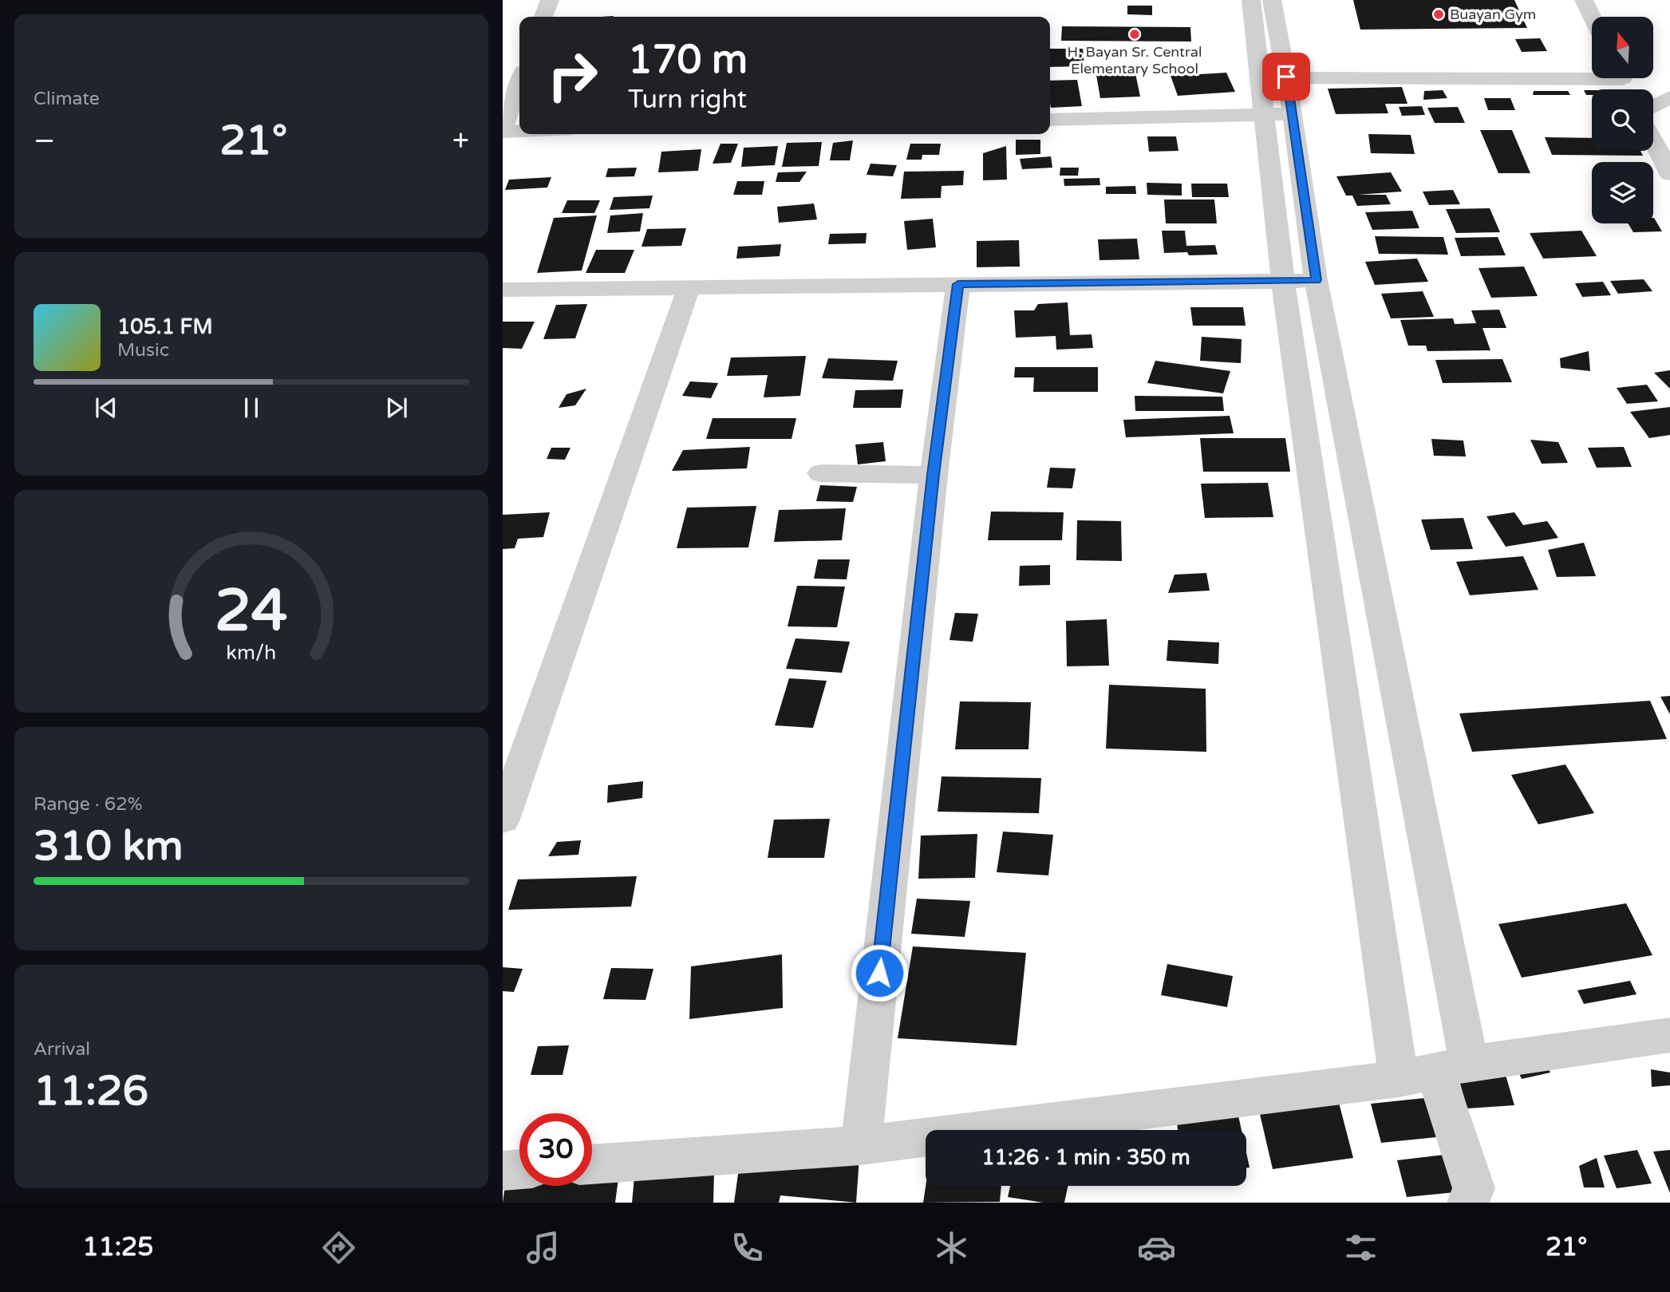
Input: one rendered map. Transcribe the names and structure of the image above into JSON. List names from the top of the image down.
{
  "places": ["Buayan Gym", "H. Bayan Sr. Central Elementary School"],
  "north": "top",
  "page": {
    "tile": [
      "Climate",
      ["Range · 62%", "310 km"],
      ["Arrival", "11:26"]
    ],
    "turn": ["170 m", "Turn right"],
    "heat": ["−", "21°", "+"],
    "song": ["105.1 FM", "Music"],
    "limit": "30",
    "trip": "11:26 · 1 min · 350 m",
    "tabs": ["11:25", "21°"],
    "gauge": ["24", "km/h"]
  }
}
